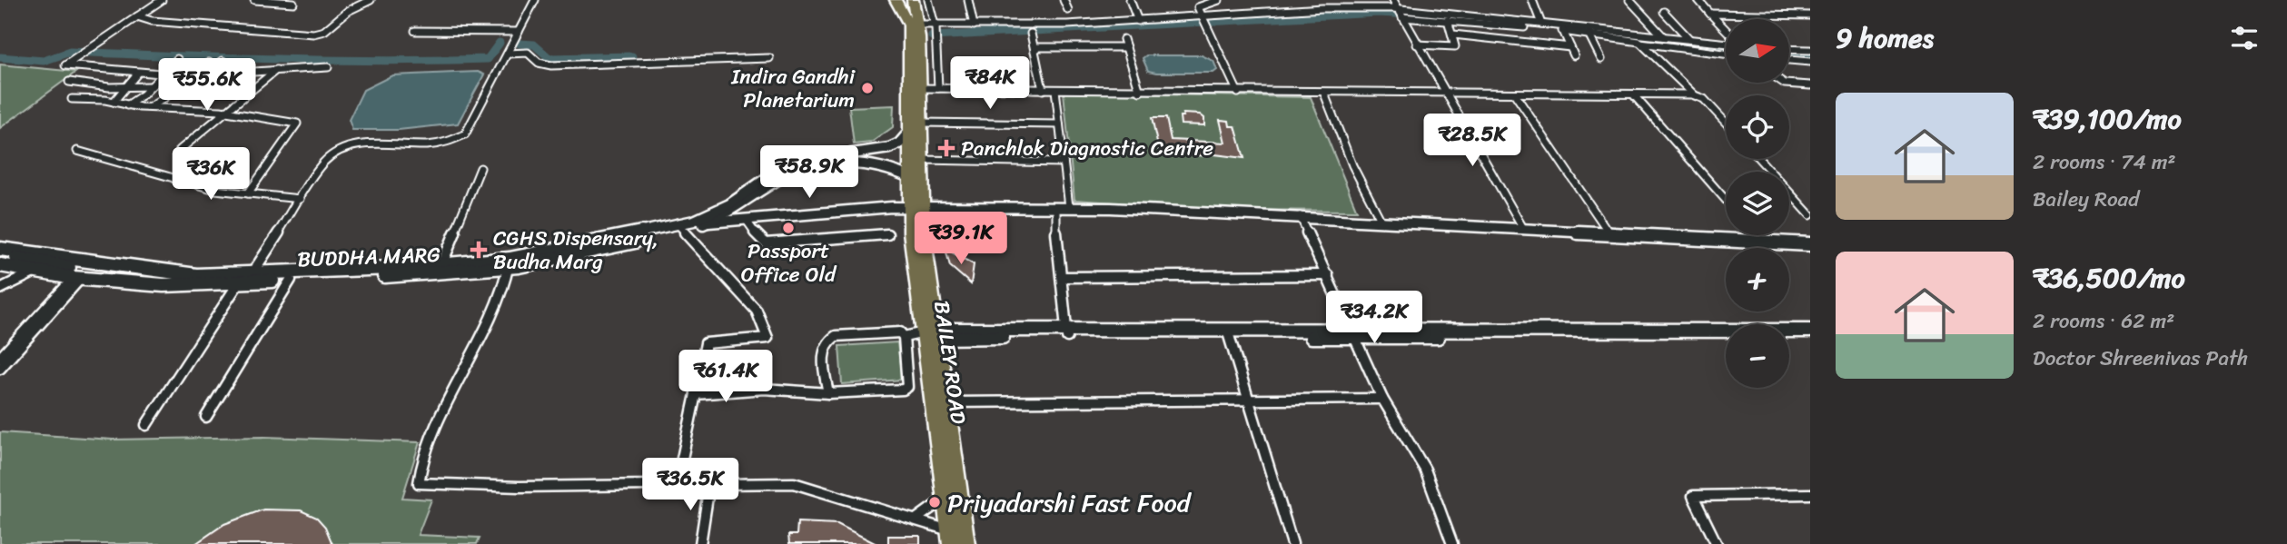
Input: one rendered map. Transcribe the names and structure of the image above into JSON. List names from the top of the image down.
{
  "streets": {
    "highway": ["BAILEY ROAD"],
    "main road": ["BUDDHA MARG"]
  },
  "crossings": [
    ["BUDDHA MARG", "BAILEY ROAD"]
  ],
  "places": {
    "other": ["Indira Gandhi Planetarium", "Passport Office Old", "Priyadarshi Fast Food"],
    "health": ["Panchlok Diagnostic Centre", "CGHS Dispensary, Budha Marg"]
  },
  "north": "right",
  "page": {
    "heading": "9 homes",
    "map_buttons": ["+", "−"],
    "price": [
      "₹84K",
      "₹55.6K",
      "₹28.5K",
      "₹58.9K",
      "₹36K",
      "₹39.1K",
      "₹34.2K",
      "₹61.4K",
      "₹36.5K"
    ],
    "list": [
      {
        "name": "₹39,100/mo",
        "note": "2 rooms · 74 m² · Bailey Road"
      },
      {
        "name": "₹36,500/mo",
        "note": "2 rooms · 62 m² · Doctor Shreenivas Path"
      }
    ]
  }
}
